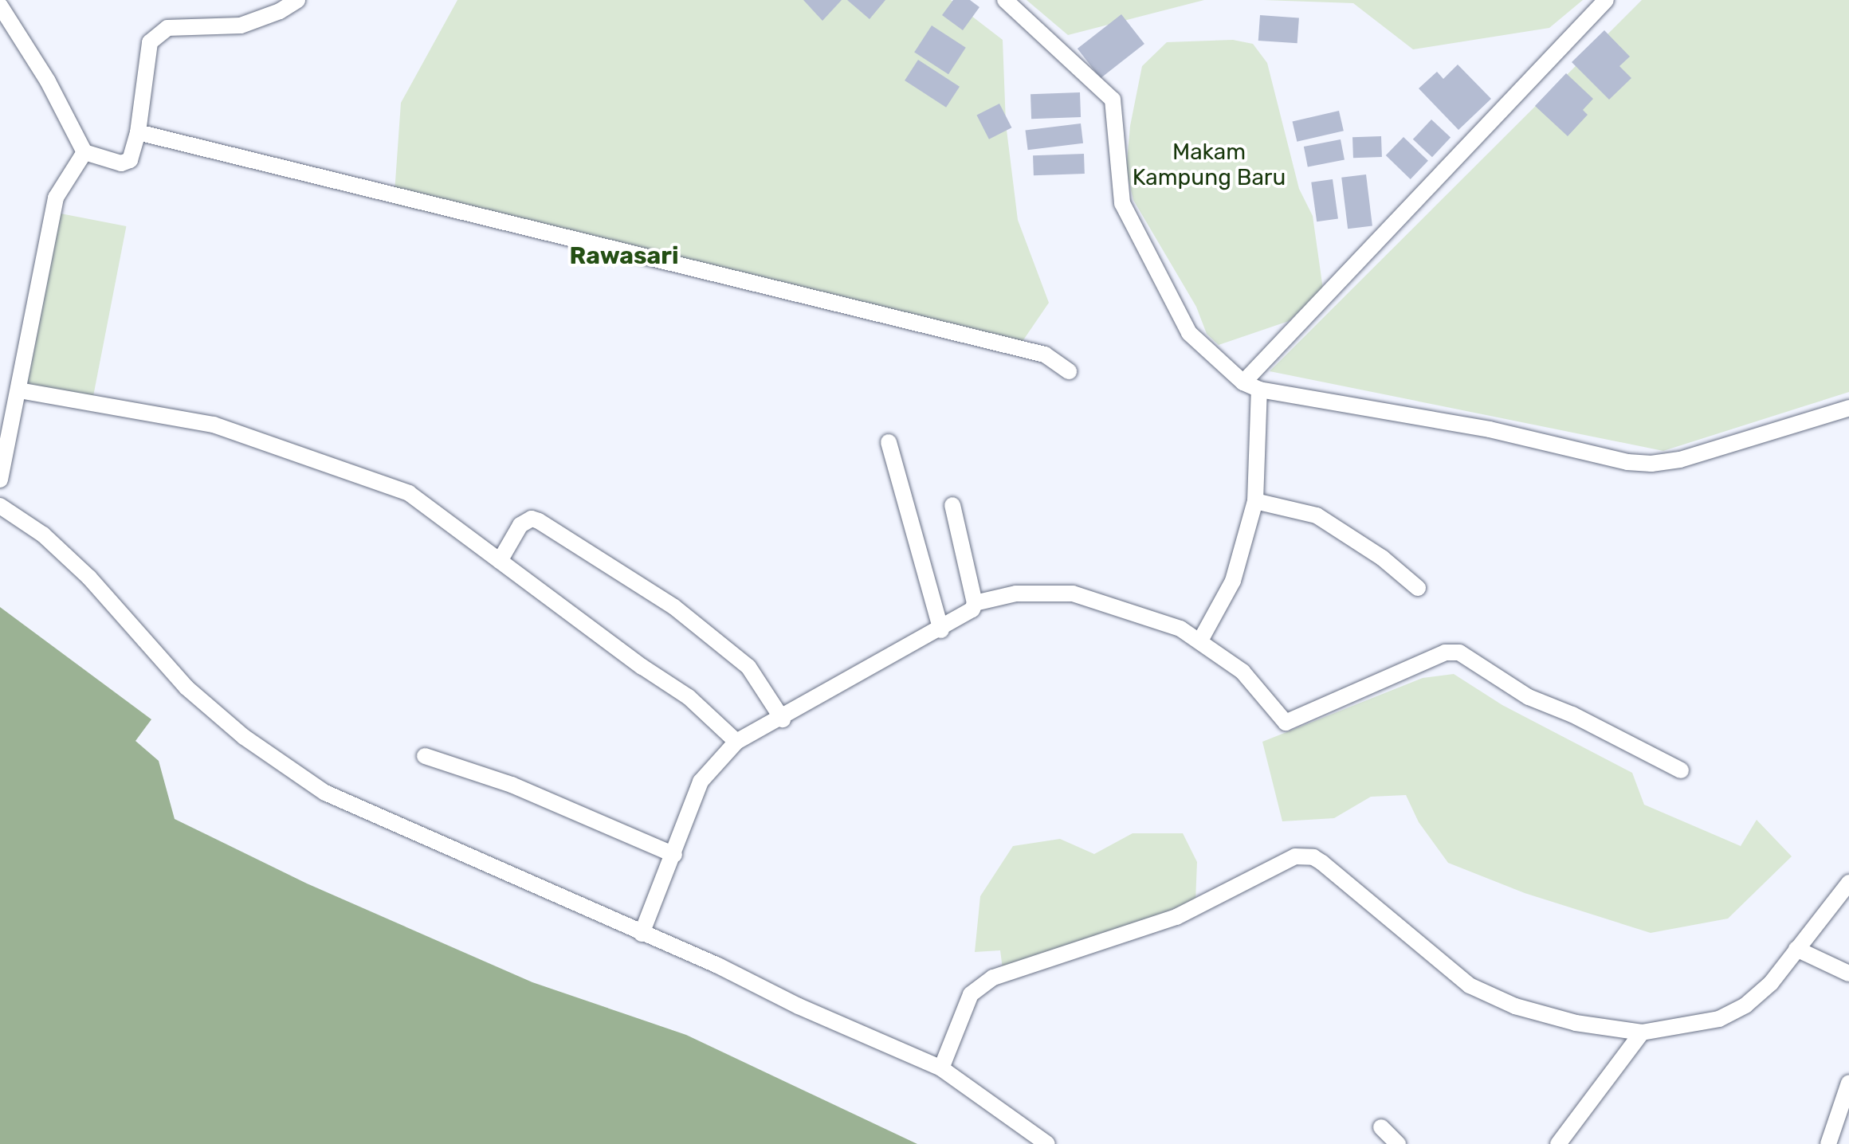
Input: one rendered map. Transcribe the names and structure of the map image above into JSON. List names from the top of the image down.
{
  "districts": ["Rawasari"],
  "parks": ["Makam Kampung Baru"]
}
